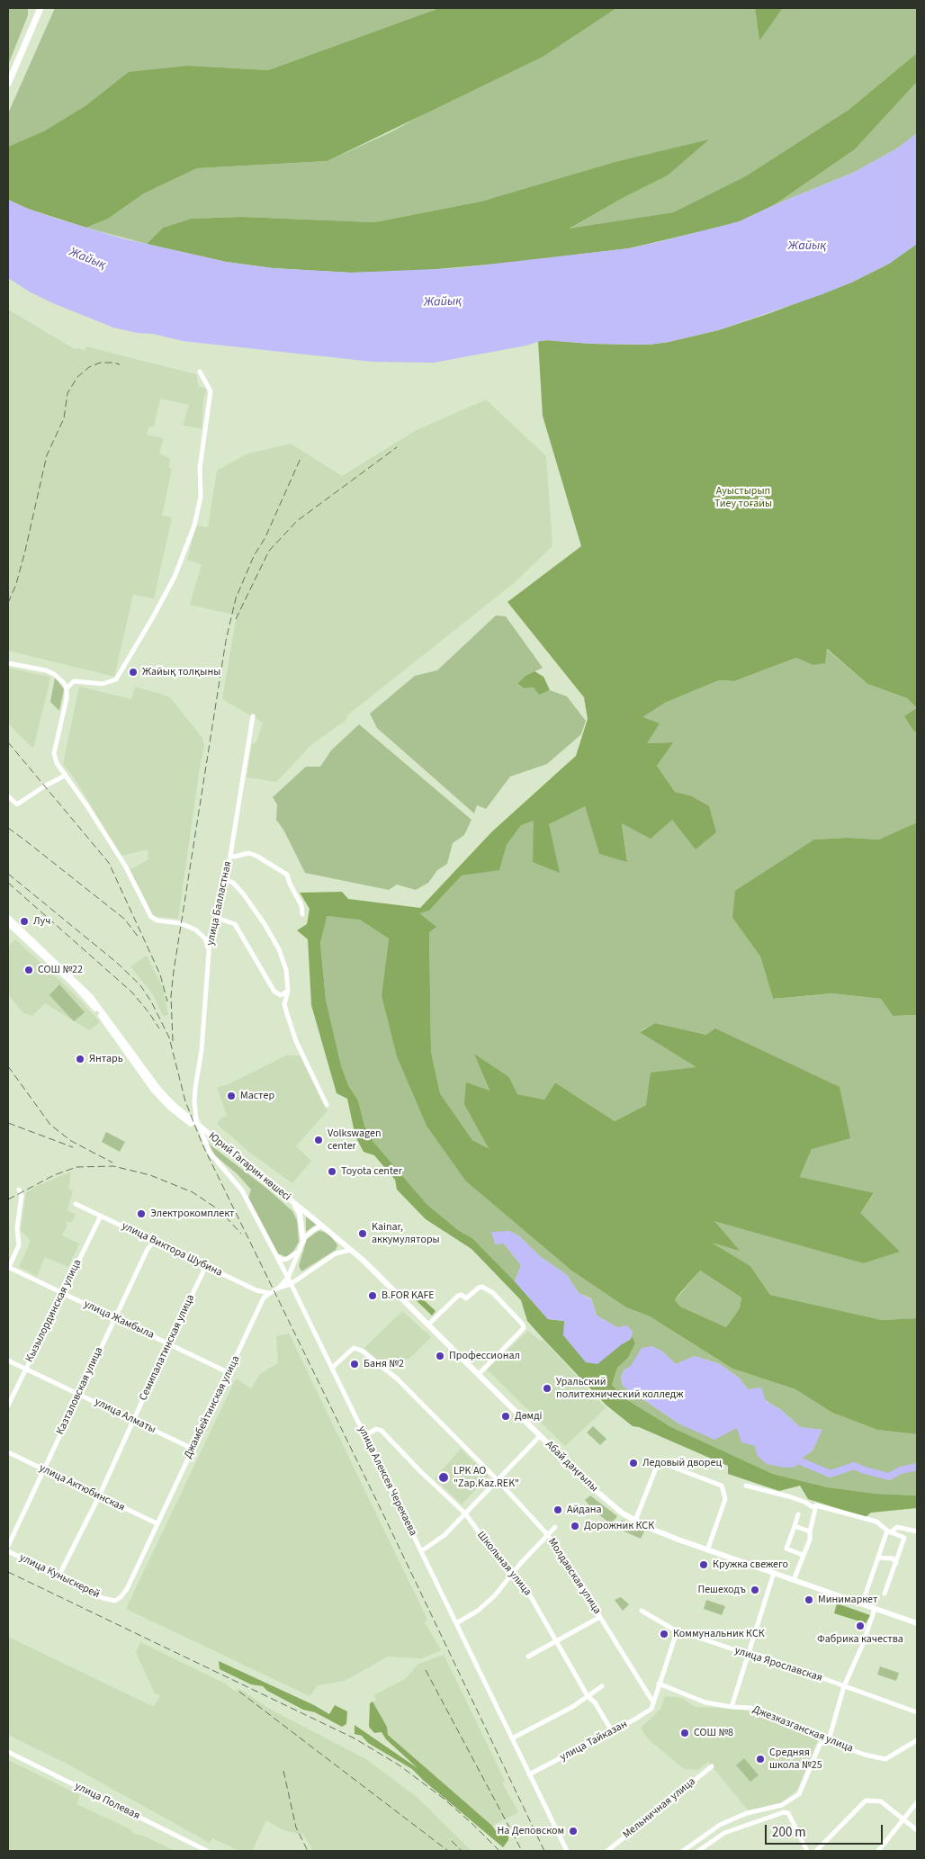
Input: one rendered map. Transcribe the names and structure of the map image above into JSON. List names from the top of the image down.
{
  "streets": {
    "main road": ["Юрий Гагарин көшесі", "Абай даңғылы"],
    "street": [
      "улица Балластная",
      "улица Виктора Шубина",
      "Кызылординская улица",
      "улица Жамбыла",
      "Семипалатинская улица",
      "Казталовская улица",
      "Джамбейтинская улица",
      "улица Алматы",
      "улица Алексея Черекаева",
      "улица Актюбинская",
      "Школьная улица",
      "улица Куныскерей",
      "Молдавская улица",
      "улица Ярославская",
      "Джезказганская улица",
      "улица Тайказан",
      "улица Полевая",
      "Мельничная улица"
    ]
  },
  "crossings": [
    ["улица Балластная", "улица Алексея Черекаева"],
    ["Юрий Гагарин көшесі", "Абай даңғылы"],
    ["улица Виктора Шубина", "Кызылординская улица"],
    ["улица Виктора Шубина", "Семипалатинская улица"],
    ["улица Виктора Шубина", "Казталовская улица"],
    ["улица Виктора Шубина", "Джамбейтинская улица"],
    ["Кызылординская улица", "улица Жамбыла"],
    ["Кызылординская улица", "улица Алматы"],
    ["улица Жамбыла", "Семипалатинская улица"],
    ["улица Жамбыла", "Казталовская улица"],
    ["улица Жамбыла", "Джамбейтинская улица"],
    ["Семипалатинская улица", "улица Алматы"],
    ["Семипалатинская улица", "улица Актюбинская"],
    ["Семипалатинская улица", "улица Куныскерей"],
    ["Казталовская улица", "улица Алматы"],
    ["Казталовская улица", "улица Актюбинская"],
    ["Джамбейтинская улица", "улица Алматы"],
    ["Джамбейтинская улица", "Абай даңғылы"],
    ["Джамбейтинская улица", "улица Алексея Черекаева"],
    ["Джамбейтинская улица", "улица Актюбинская"],
    ["Джамбейтинская улица", "улица Куныскерей"],
    ["улица Алексея Черекаева", "Школьная улица"],
    ["улица Алексея Черекаева", "Молдавская улица"],
    ["улица Алексея Черекаева", "улица Тайказан"],
    ["Школьная улица", "улица Тайказан"],
    ["Молдавская улица", "улица Тайказан"]
  ],
  "water": ["Жайық"],
  "parks": ["Ауыстырып Тиеу тоғайы"],
  "places": [
    "Жайық толқыны",
    "Луч",
    "СОШ №22",
    "Янтарь",
    "Мастер",
    "Volkswagen center",
    "Toyota center",
    "Электрокомплект",
    "Kainar, аккумуляторы",
    "B.FOR KAFE",
    "Профессионал",
    "Баня №2",
    "Уральский политехнический колледж",
    "Дəмді",
    "Ледовый дворец",
    "LPK AO \"Zap.Kaz.REK\"",
    "Айдана",
    "Дорожник КСК",
    "Кружка свежего",
    "Пешеходъ",
    "Минимаркет",
    "Фабрика качества",
    "Коммунальник КСК",
    "СОШ №8",
    "Средняя школа №25",
    "На Деповском"
  ],
  "scale_bar": "200 m"
}
